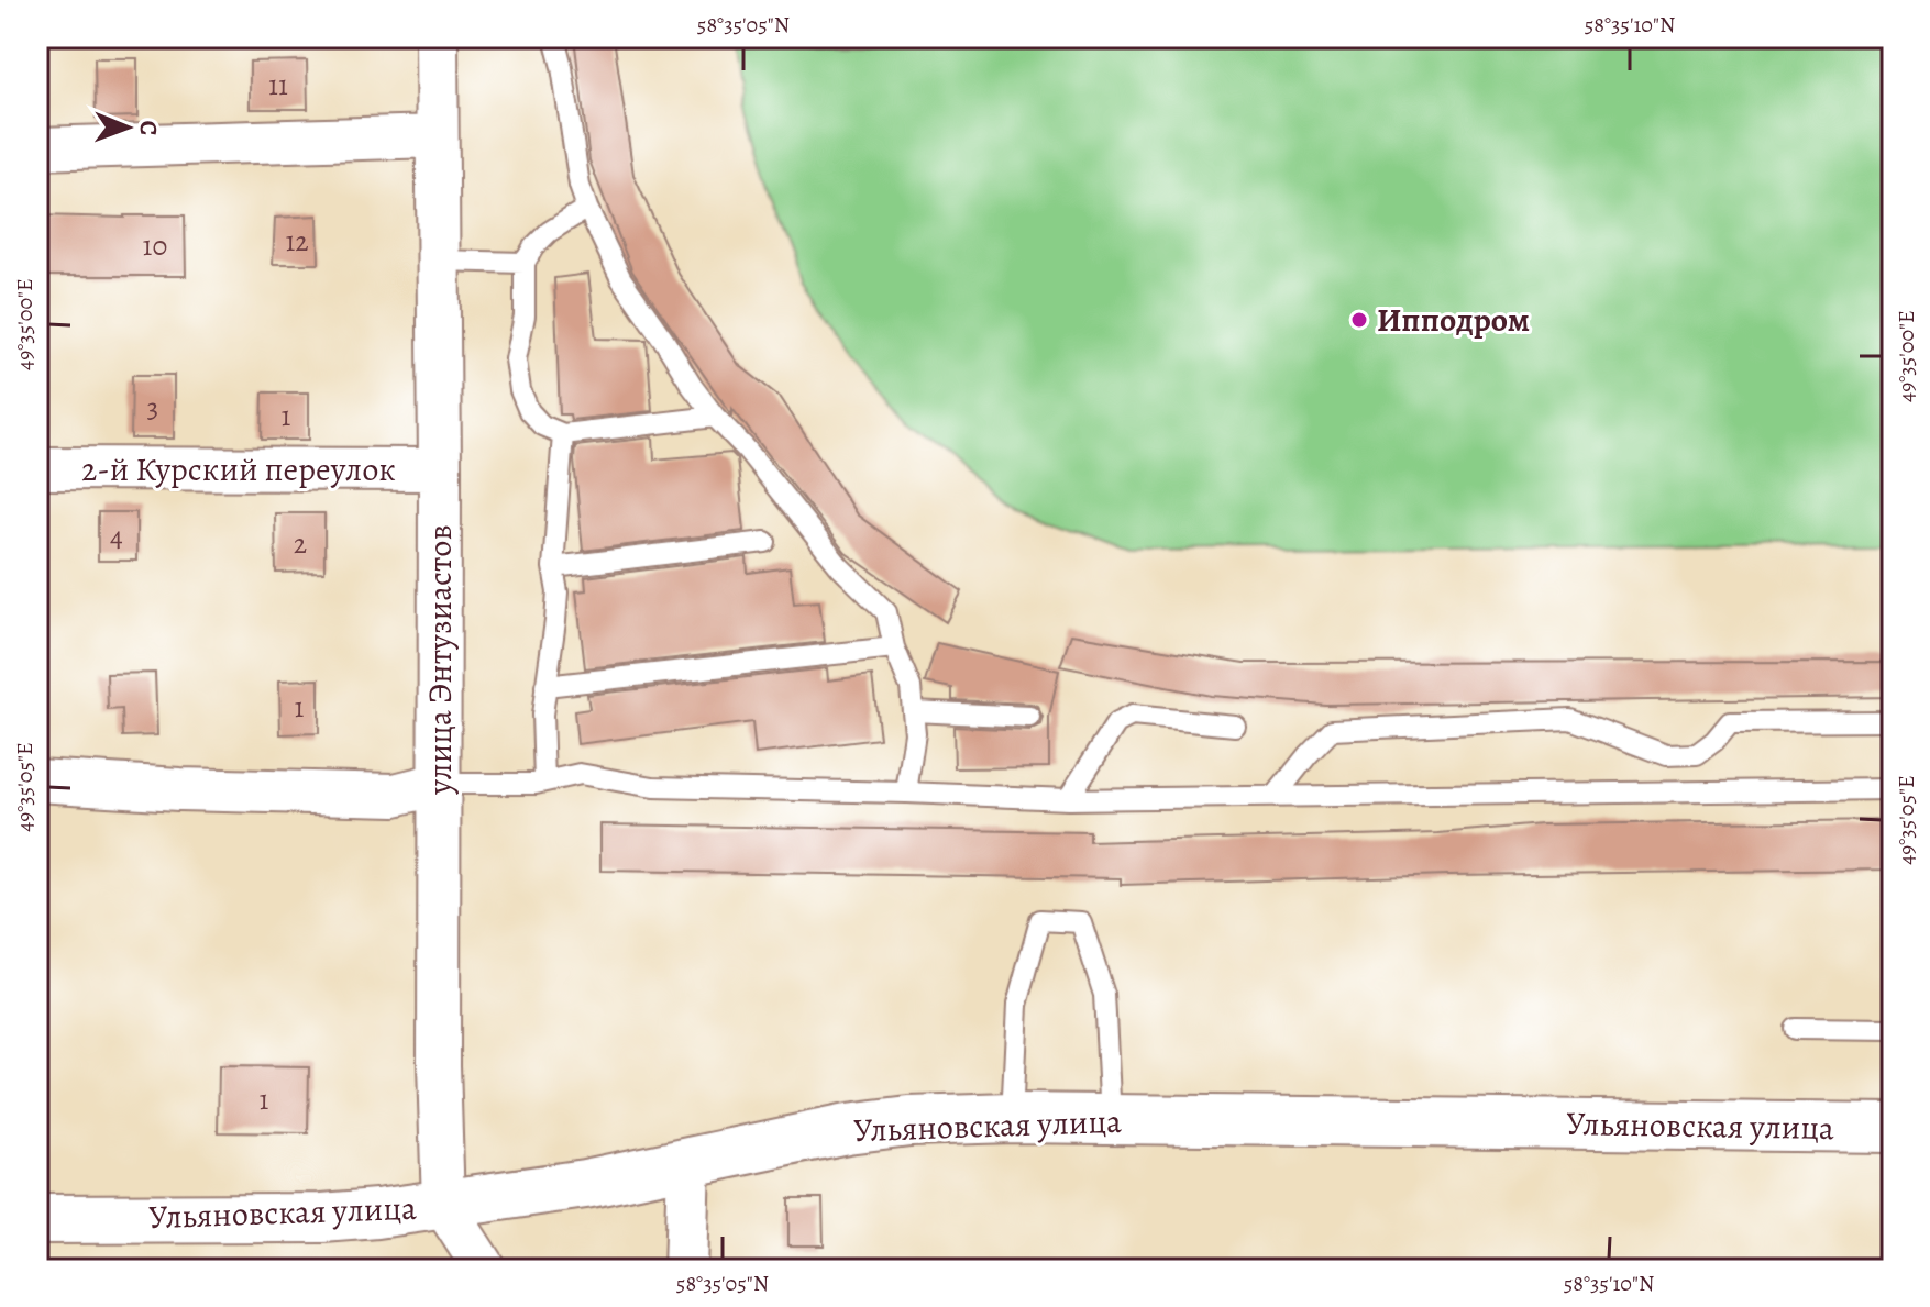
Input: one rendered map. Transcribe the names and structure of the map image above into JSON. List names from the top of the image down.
{
  "streets": {
    "main road": ["Ульяновская улица"],
    "street": ["2-й Курский переулок", "улица Энтузиастов"]
  },
  "crossings": [
    ["2-й Курский переулок", "улица Энтузиастов"],
    ["улица Энтузиастов", "Ульяновская улица"]
  ],
  "places": ["Ипподром"],
  "house_numbers": [
    "11",
    "12",
    "10",
    "3",
    "1",
    "4",
    "2",
    "1",
    "1"
  ],
  "north": "right",
  "coordinates": [
    "58°35'05\"N",
    "58°35'10\"N",
    "49°35'00\"E",
    "49°35'05\"E"
  ]
}
